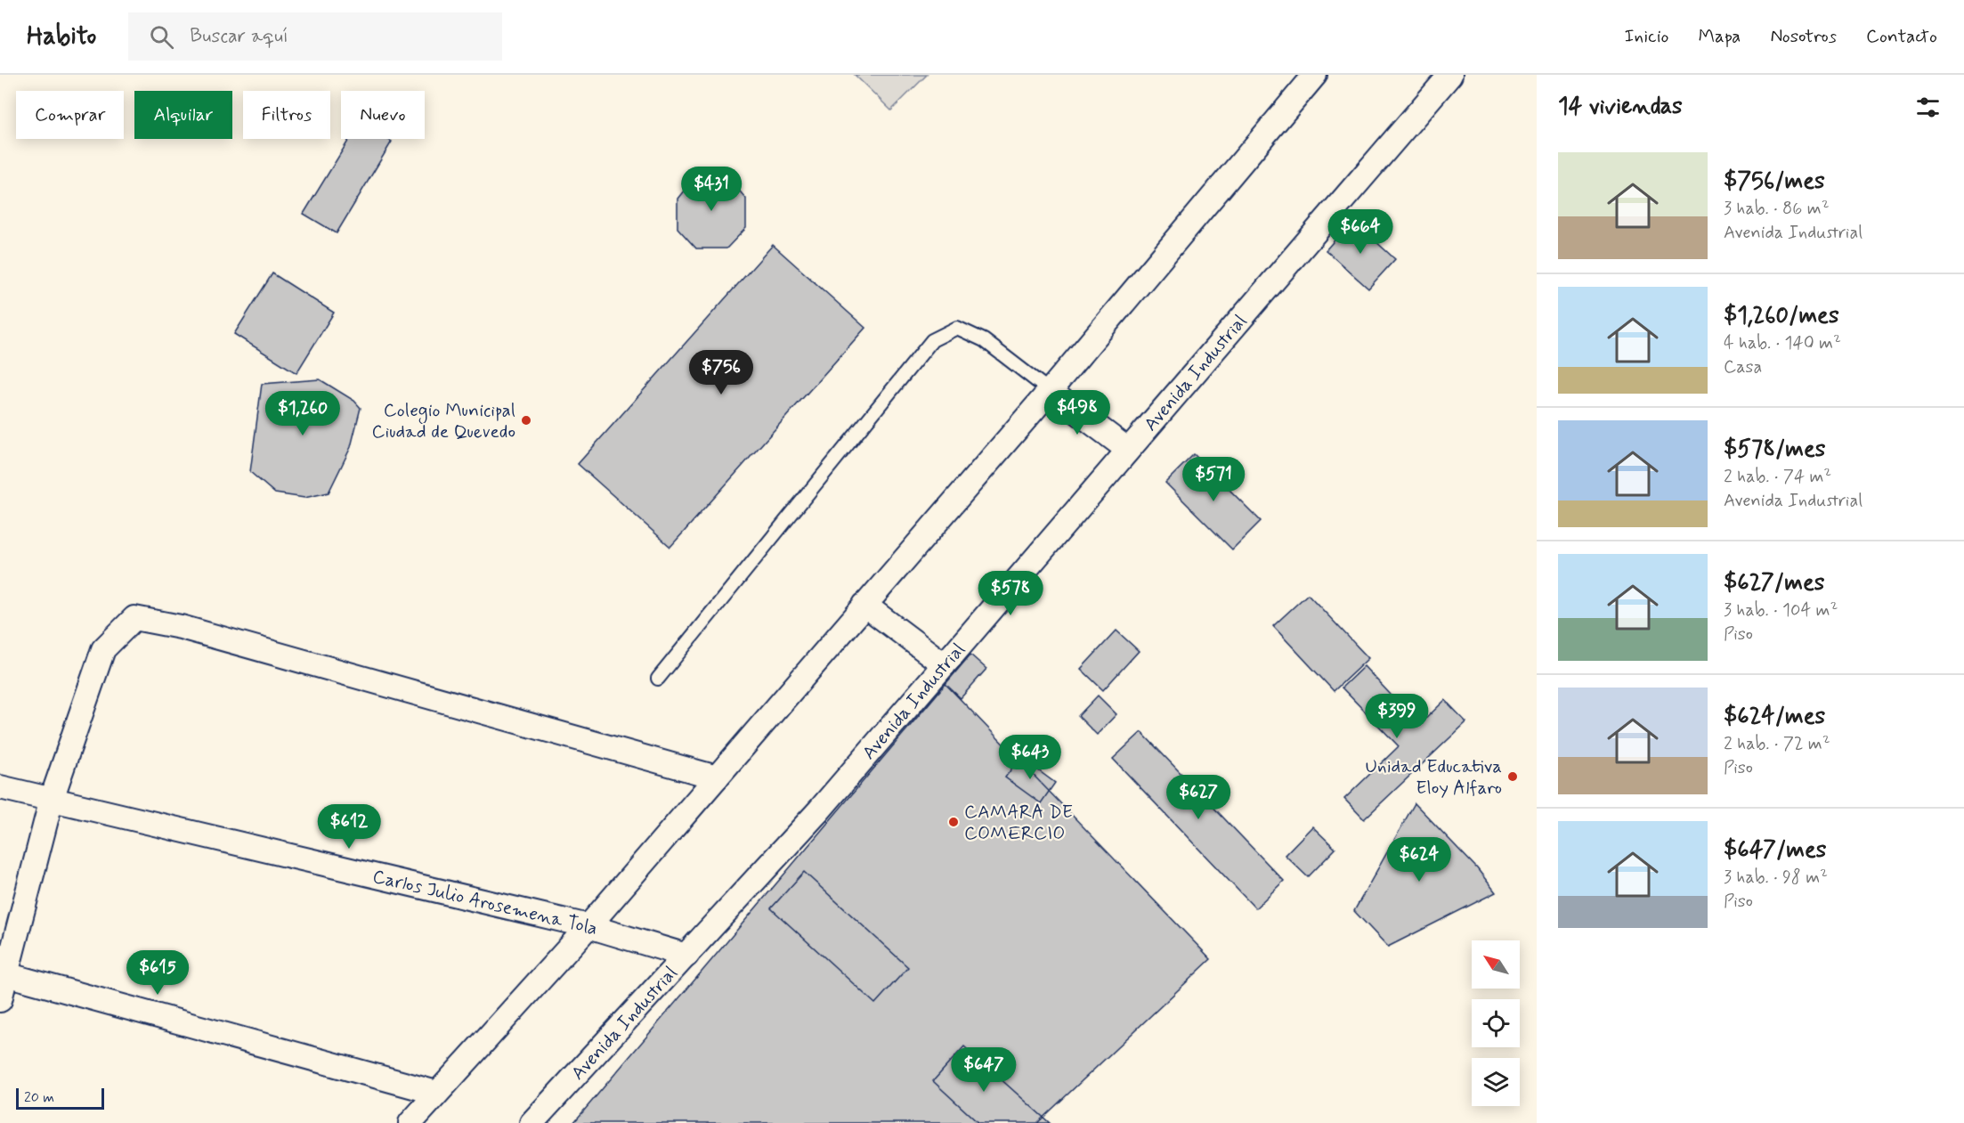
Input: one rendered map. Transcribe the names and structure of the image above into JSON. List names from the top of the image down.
{
  "streets": {
    "street": ["Avenida Industrial", "Carlos Julio Arosemena Tola"]
  },
  "crossings": [
    ["Avenida Industrial", "Carlos Julio Arosemena Tola"]
  ],
  "places": ["Colegio Municipal Ciudad de Quevedo", "Unidad Educativa Eloy Alfaro", "CAMARA DE COMERCIO"],
  "scale_bar": "20 m",
  "north": "top left",
  "page": {
    "header": "Habito",
    "search": "Buscar aquí",
    "nav": [
      "Inicio",
      "Mapa",
      "Nosotros",
      "Contacto"
    ],
    "heading": "14 viviendas",
    "chip": [
      "Comprar",
      "Alquilar",
      "Filtros",
      "Nuevo"
    ],
    "list": [
      {
        "name": "$756/mes",
        "note": "3 hab. · 86 m² · Avenida Industrial"
      },
      {
        "name": "$1,260/mes",
        "note": "4 hab. · 140 m² · Casa"
      },
      {
        "name": "$578/mes",
        "note": "2 hab. · 74 m² · Avenida Industrial"
      },
      {
        "name": "$627/mes",
        "note": "3 hab. · 104 m² · Piso"
      },
      {
        "name": "$624/mes",
        "note": "2 hab. · 72 m² · Piso"
      },
      {
        "name": "$647/mes",
        "note": "3 hab. · 98 m² · Piso"
      }
    ],
    "price": [
      "$431",
      "$664",
      "$756",
      "$498",
      "$1,260",
      "$571",
      "$578",
      "$399",
      "$643",
      "$627",
      "$612",
      "$624",
      "$615",
      "$647"
    ],
    "scale": "20 m"
  }
}
